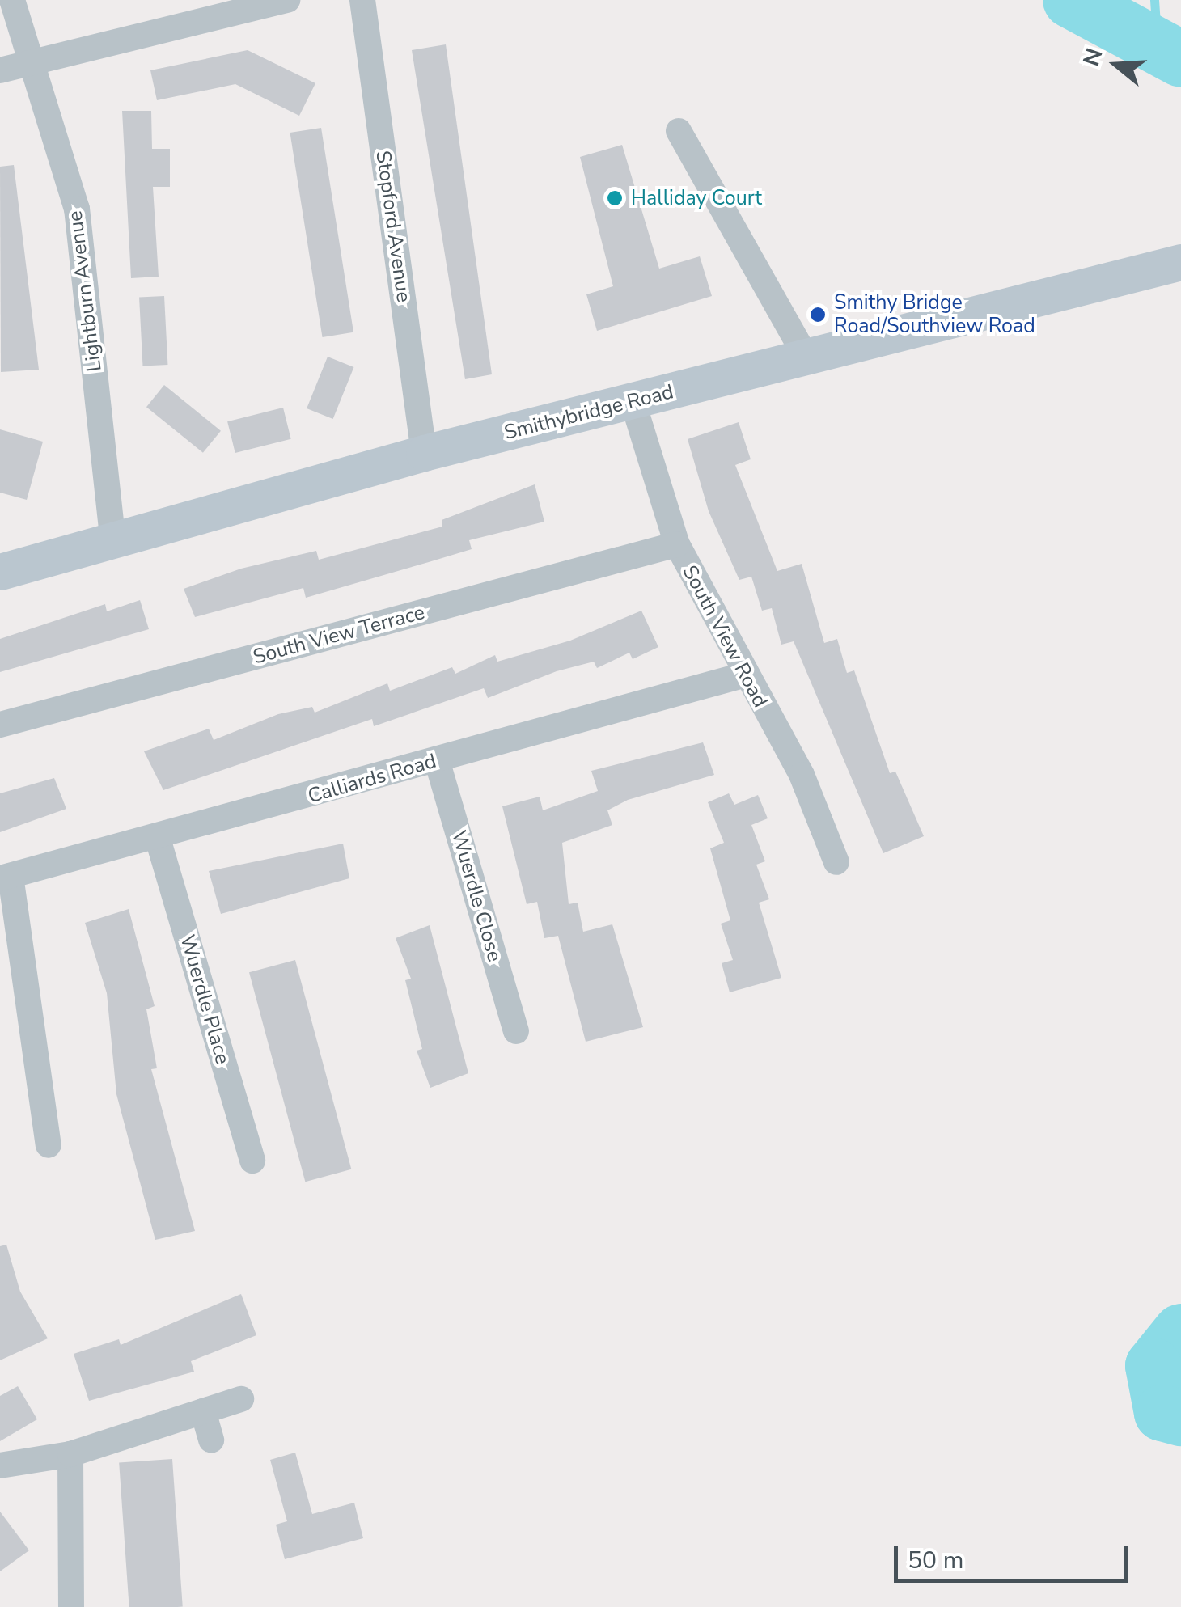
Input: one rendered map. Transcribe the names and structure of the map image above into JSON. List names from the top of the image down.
{
  "streets": {
    "street": [
      "Stopford Avenue",
      "Lightburn Avenue",
      "Smithybridge Road",
      "South View Terrace",
      "South View Road",
      "Calliards Road",
      "Wuerdle Close",
      "Wuerdle Place"
    ]
  },
  "crossings": [
    ["Stopford Avenue", "Smithybridge Road"],
    ["Lightburn Avenue", "Smithybridge Road"],
    ["Smithybridge Road", "South View Road"],
    ["South View Terrace", "South View Road"],
    ["South View Road", "Calliards Road"],
    ["Calliards Road", "Wuerdle Close"],
    ["Calliards Road", "Wuerdle Place"]
  ],
  "places": ["Halliday Court", "Smithy Bridge Road/Southview Road"],
  "scale_bar": "50 m",
  "north": "left"
}
